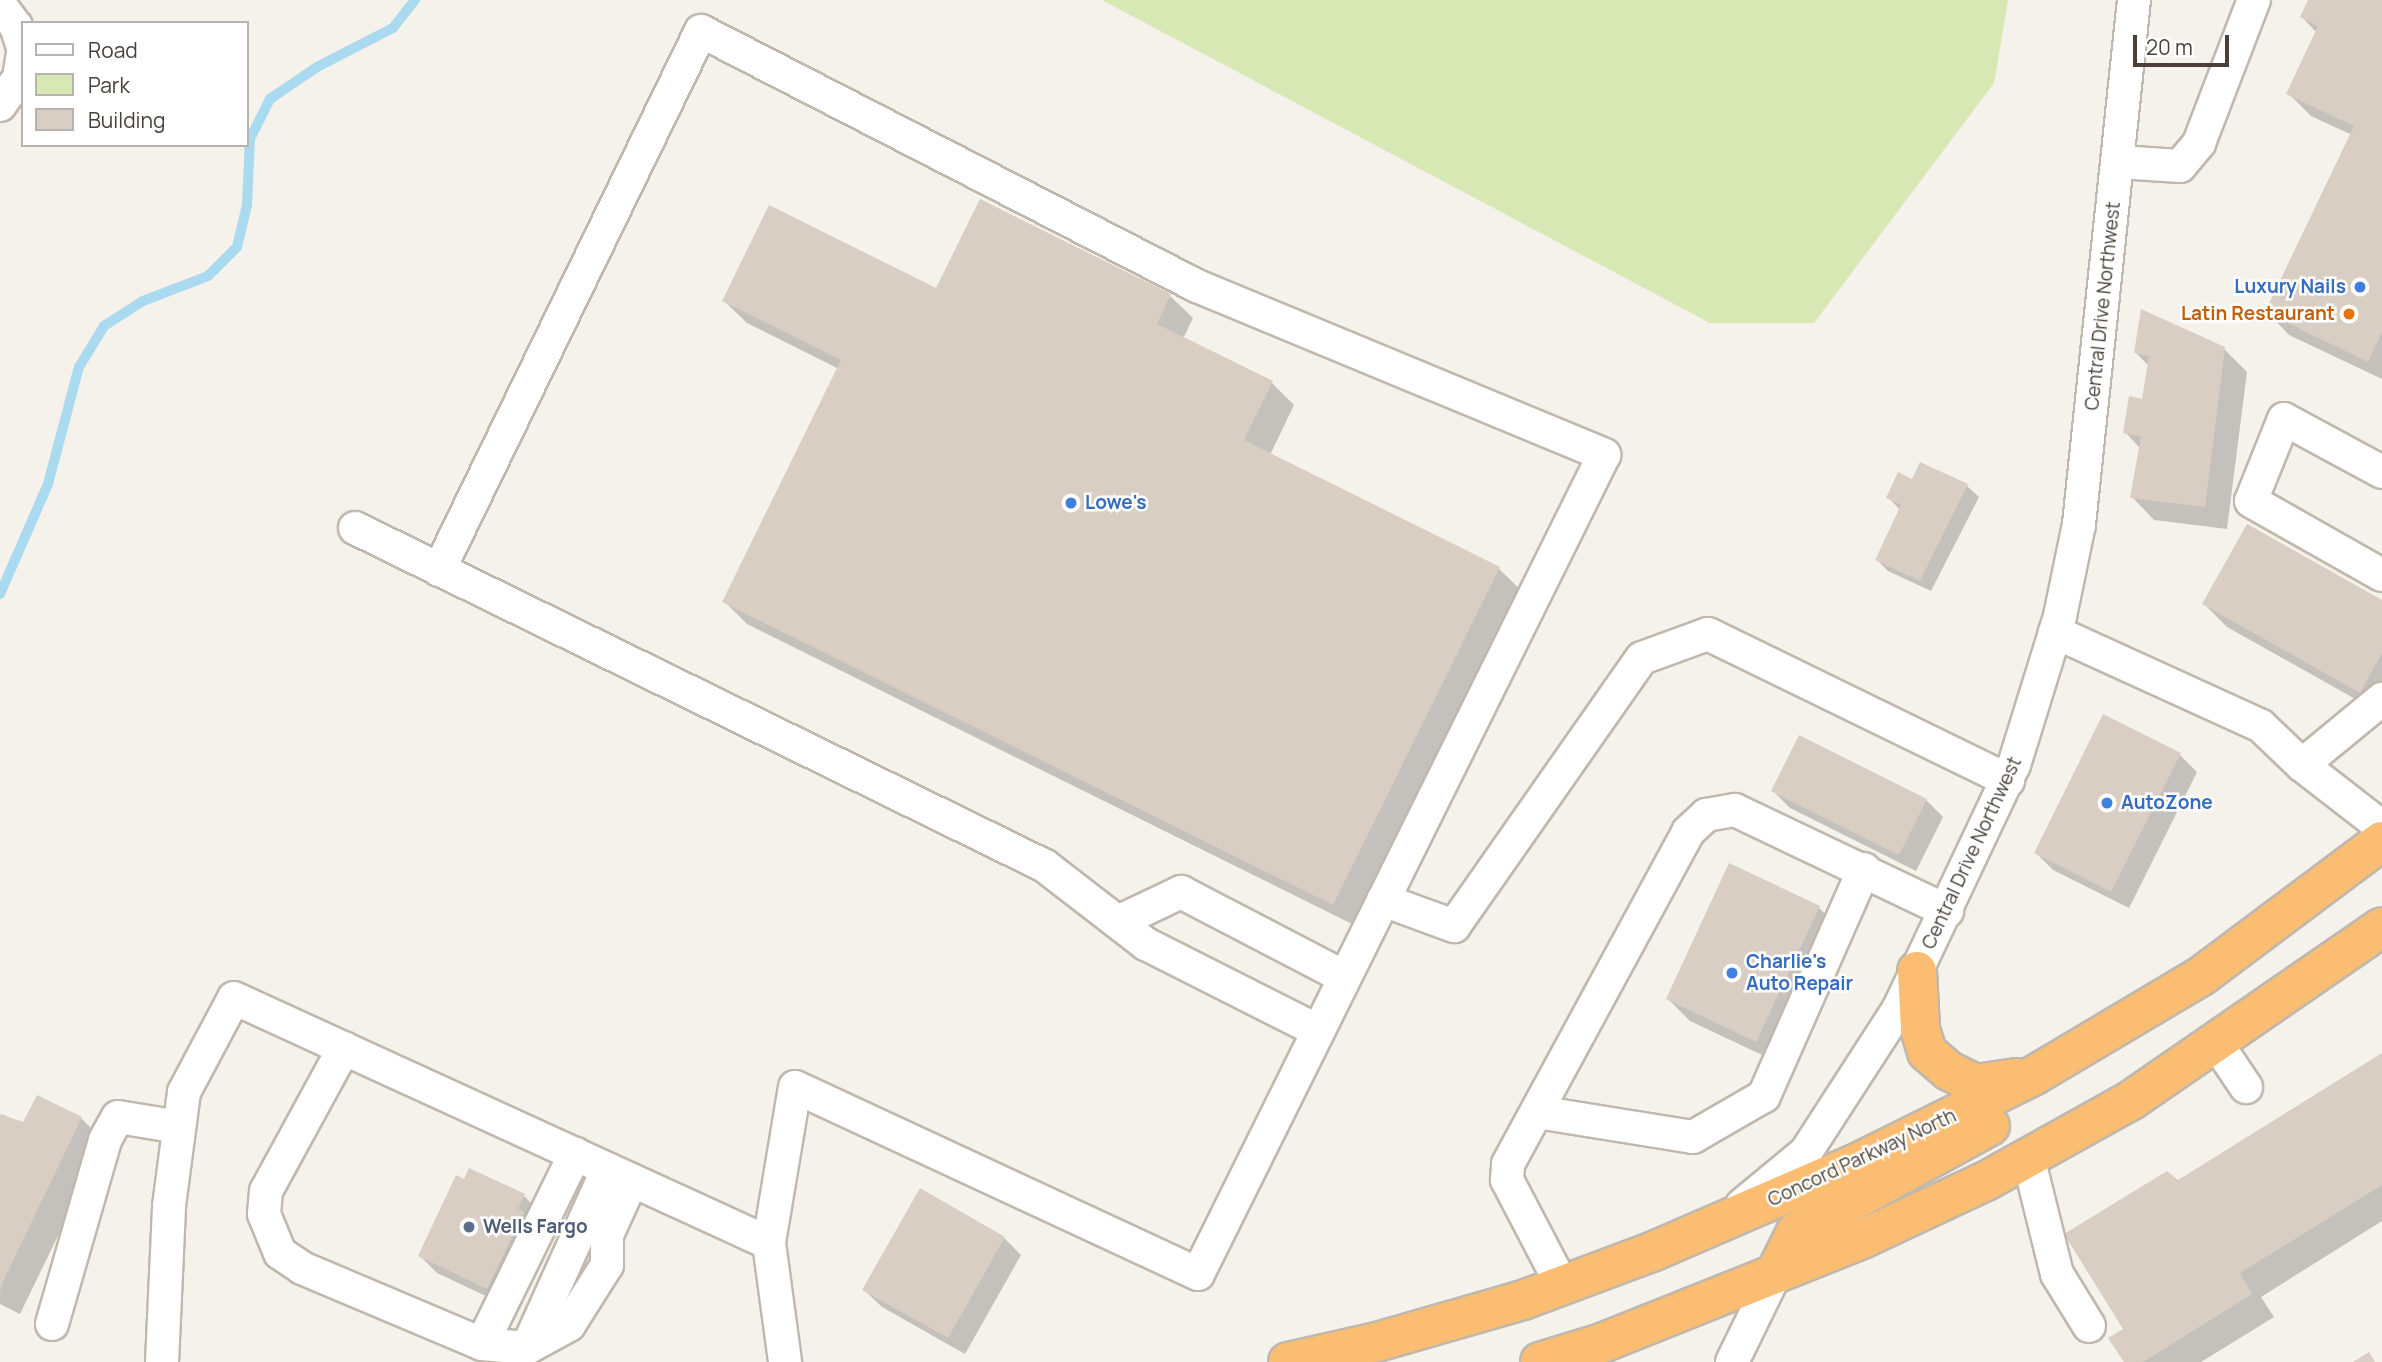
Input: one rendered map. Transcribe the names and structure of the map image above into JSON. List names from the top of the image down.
{
  "streets": {
    "highway": ["Concord Parkway North"],
    "street": ["Central Drive Northwest"]
  },
  "crossings": [
    ["Central Drive Northwest", "Concord Parkway North"]
  ],
  "places": [
    "Luxury Nails",
    "Latin Restaurant",
    "Lowe's",
    "AutoZone",
    "Charlie's Auto Repair",
    "Wells Fargo"
  ],
  "legend": ["Road", "Park", "Building"],
  "scale_bar": "20 m"
}
